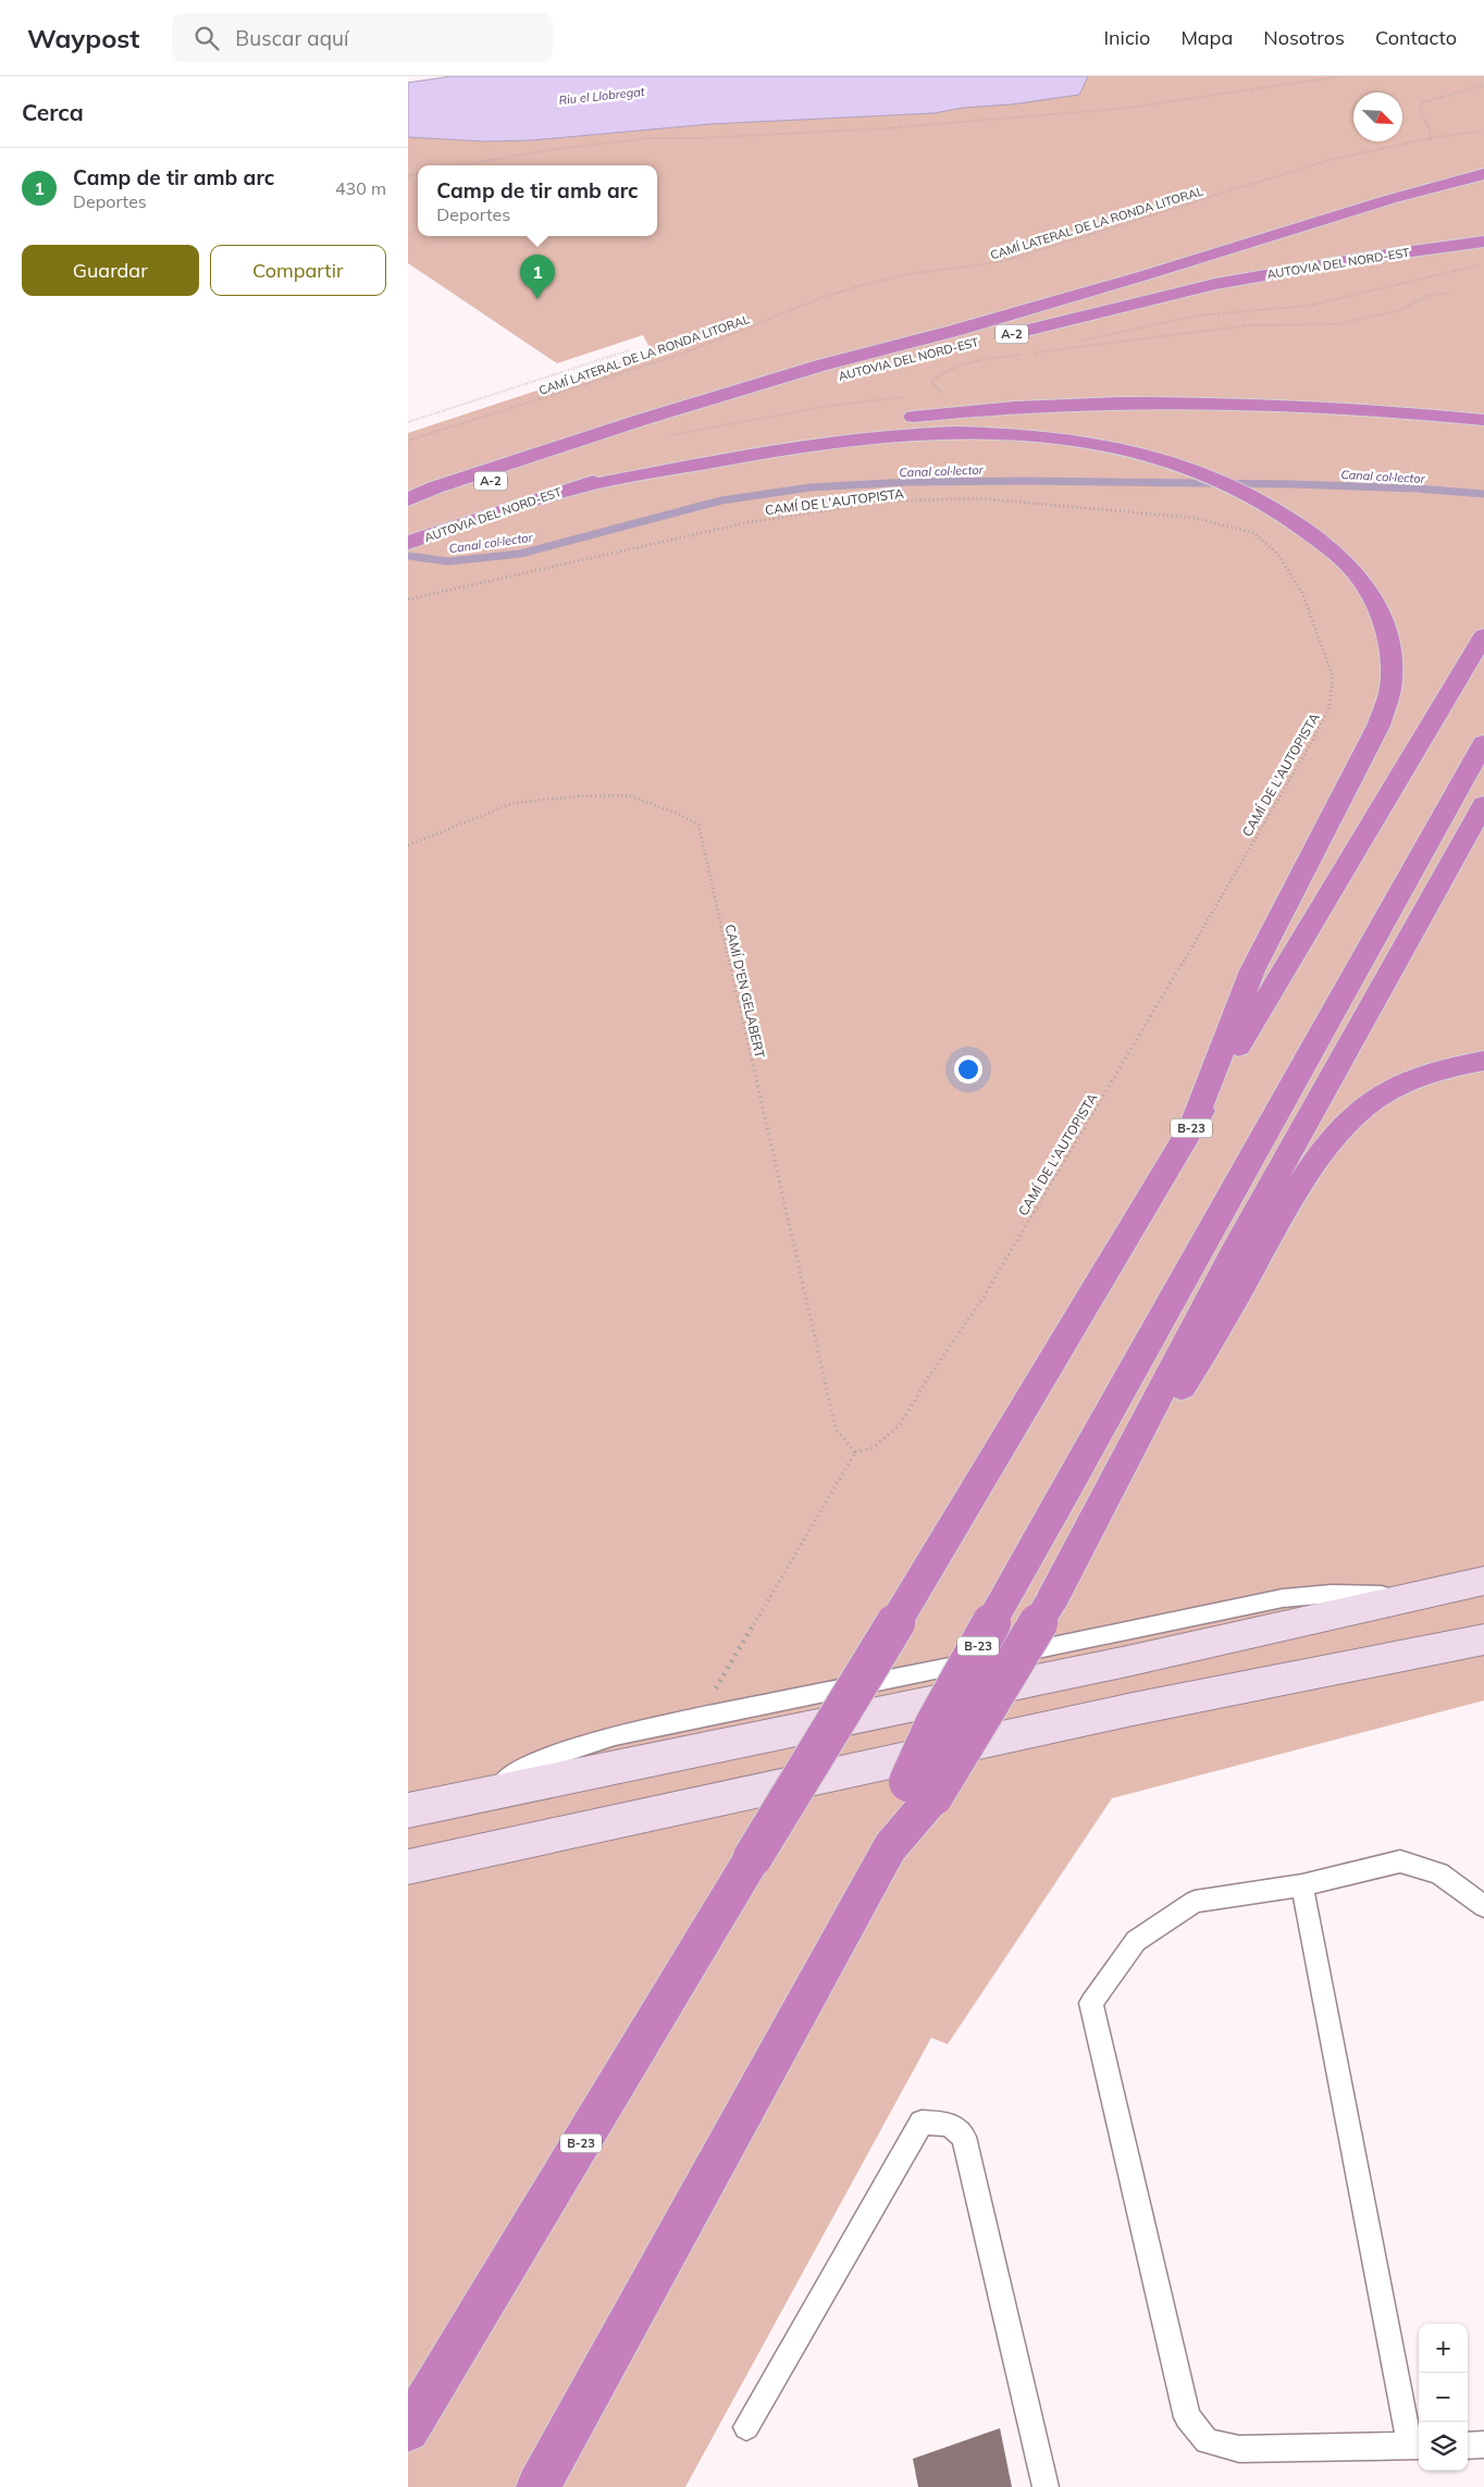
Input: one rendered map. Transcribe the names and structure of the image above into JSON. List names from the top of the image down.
{
  "streets": {
    "highway": ["AUTOVIA DEL NORD-EST", "A-2", "B-23"],
    "path": ["CAMÍ LATERAL DE LA RONDA LITORAL", "CAMÍ DE L'AUTOPISTA", "CAMÍ D'EN GELABERT"]
  },
  "crossings": [
    ["CAMÍ DE L'AUTOPISTA", "CAMÍ D'EN GELABERT"]
  ],
  "water": ["Riu el Llobregat", "Canal col·lector"],
  "north": "bottom right",
  "page": {
    "header": "Waypost",
    "search": "Buscar aquí",
    "nav": [
      "Inicio",
      "Mapa",
      "Nosotros",
      "Contacto"
    ],
    "heading": "Cerca",
    "list": [
      {
        "mark": "1",
        "name": "Camp de tir amb arc",
        "note": "Deportes",
        "value": "430 m"
      }
    ],
    "popup": ["Camp de tir amb arc", "Deportes"],
    "buttons": ["Guardar", "Compartir"],
    "pins": "1",
    "map_buttons": ["+", "−"]
  }
}
